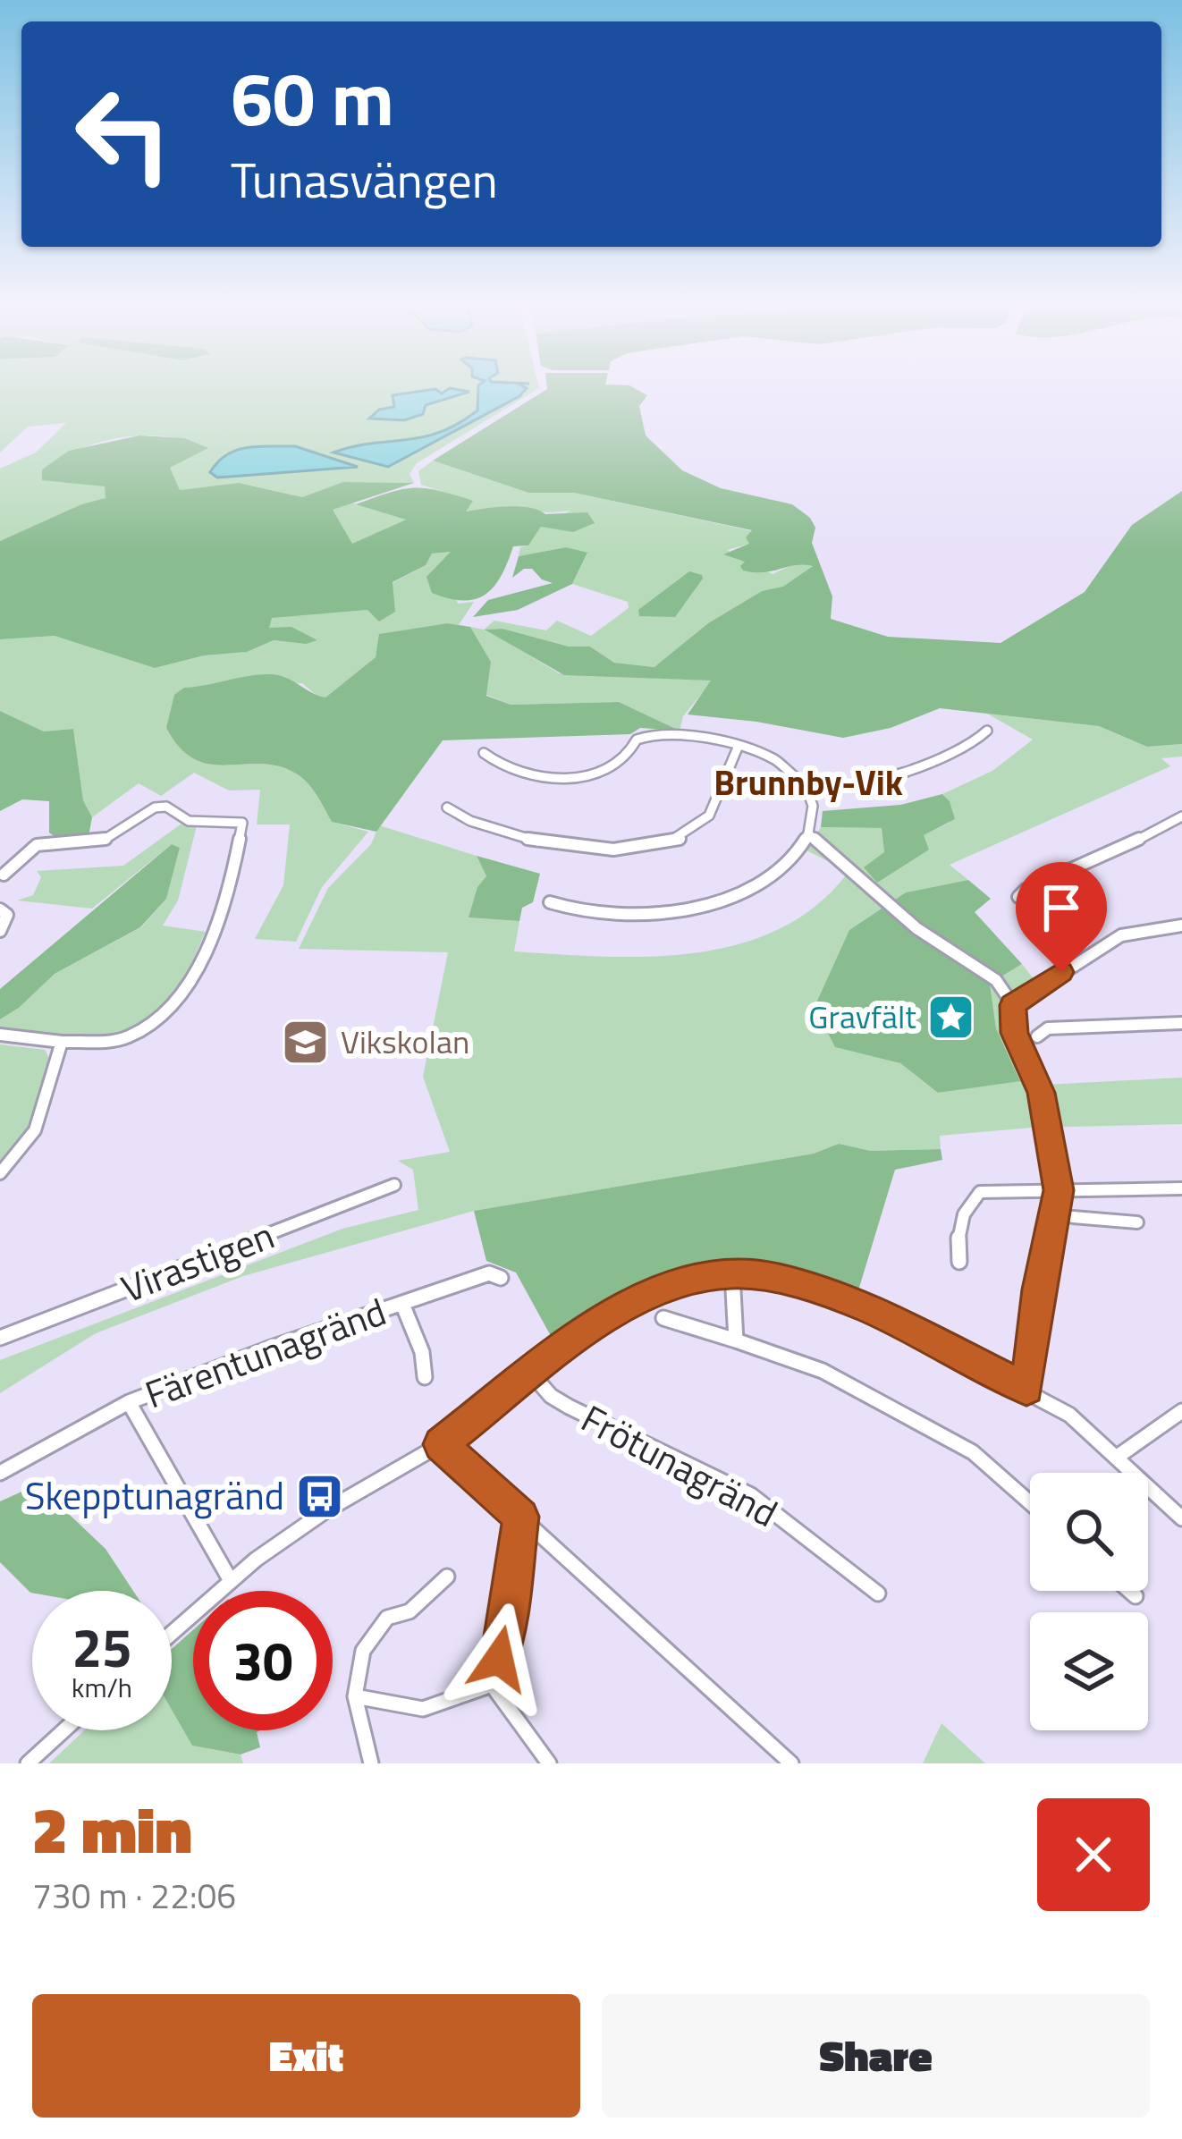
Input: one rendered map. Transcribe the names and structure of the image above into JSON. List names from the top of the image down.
{
  "streets": {
    "street": ["Virastigen", "Färentunagränd", "Frötunagränd"]
  },
  "districts": ["Brunnby-Vik"],
  "places": {
    "place": ["Gravfält"],
    "school or university": ["Vikskolan"],
    "bus stop": ["Skepptunagränd"]
  },
  "page": {
    "turn": ["60 m", "Tunasvängen"],
    "speed": "25 km/h",
    "limit": "30",
    "heading": ["2 min", "730 m · 22:06"],
    "buttons": ["Exit", "Share"]
  }
}
